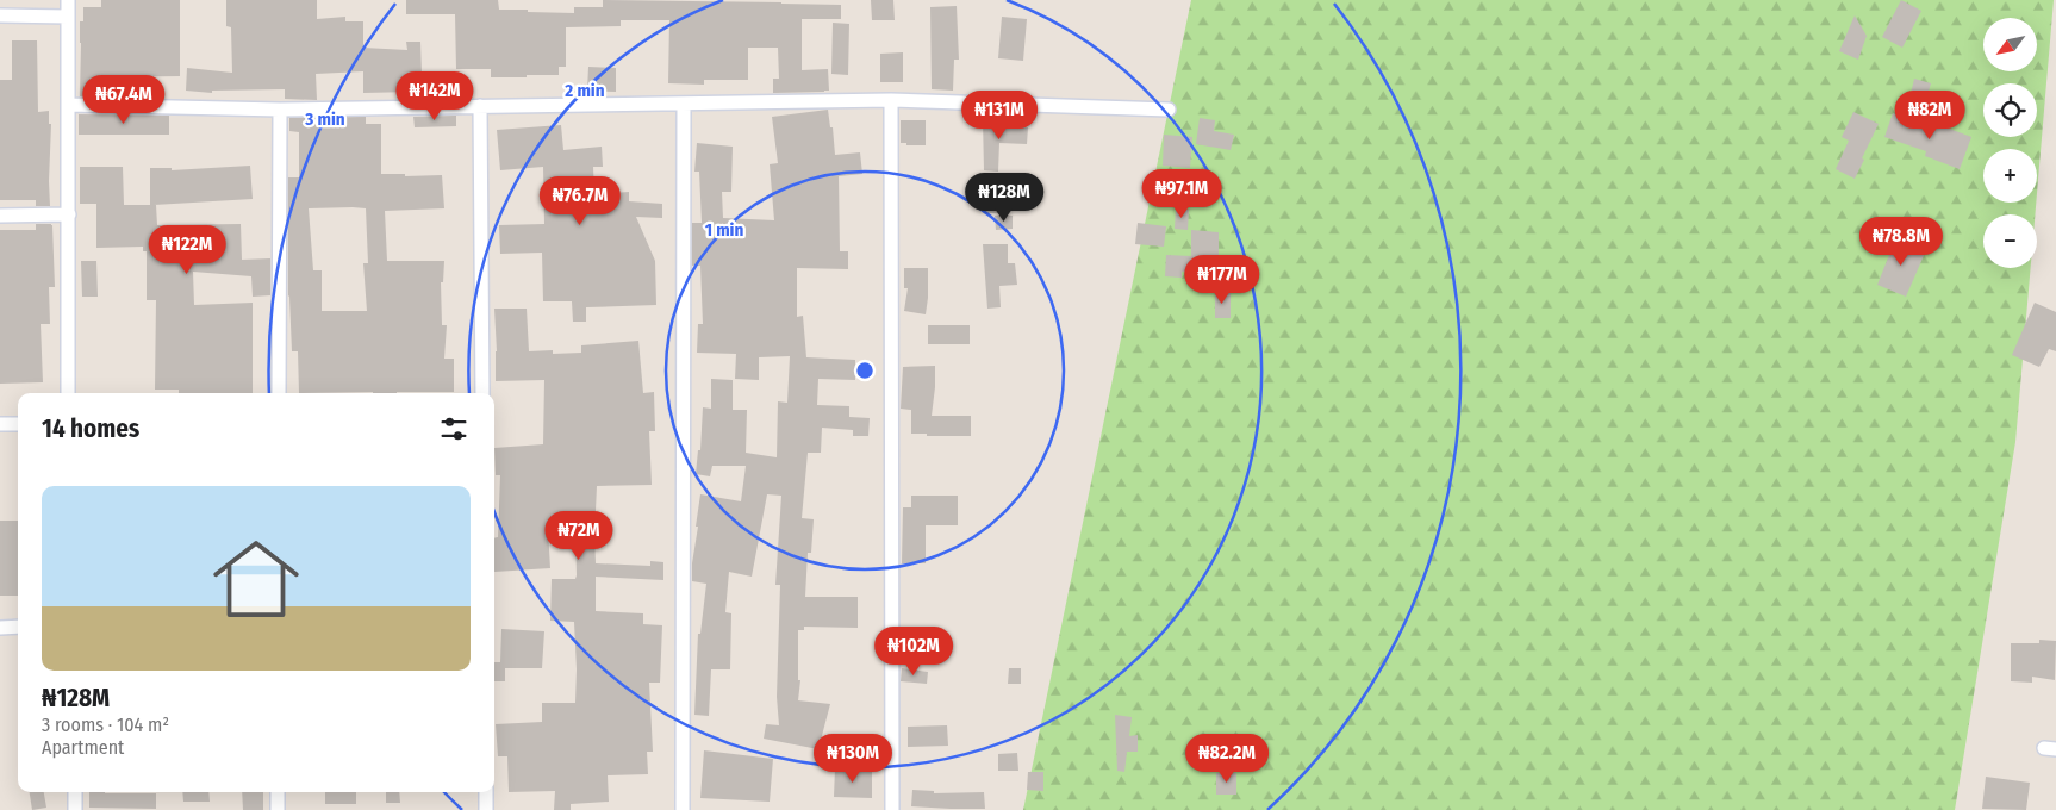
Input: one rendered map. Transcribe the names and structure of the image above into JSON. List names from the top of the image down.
{
  "north": "bottom left",
  "page": {
    "map_buttons": ["+", "−"],
    "price": [
      "₦142M",
      "₦67.4M",
      "₦131M",
      "₦82M",
      "₦97.1M",
      "₦128M",
      "₦76.7M",
      "₦78.8M",
      "₦122M",
      "₦177M",
      "₦72M",
      "₦102M",
      "₦130M",
      "₦82.2M"
    ],
    "heading": "14 homes",
    "list": [
      {
        "name": "₦128M",
        "note": "3 rooms · 104 m² · Apartment"
      }
    ]
  },
  "rings": ["2 min", "3 min", "1 min"]
}
